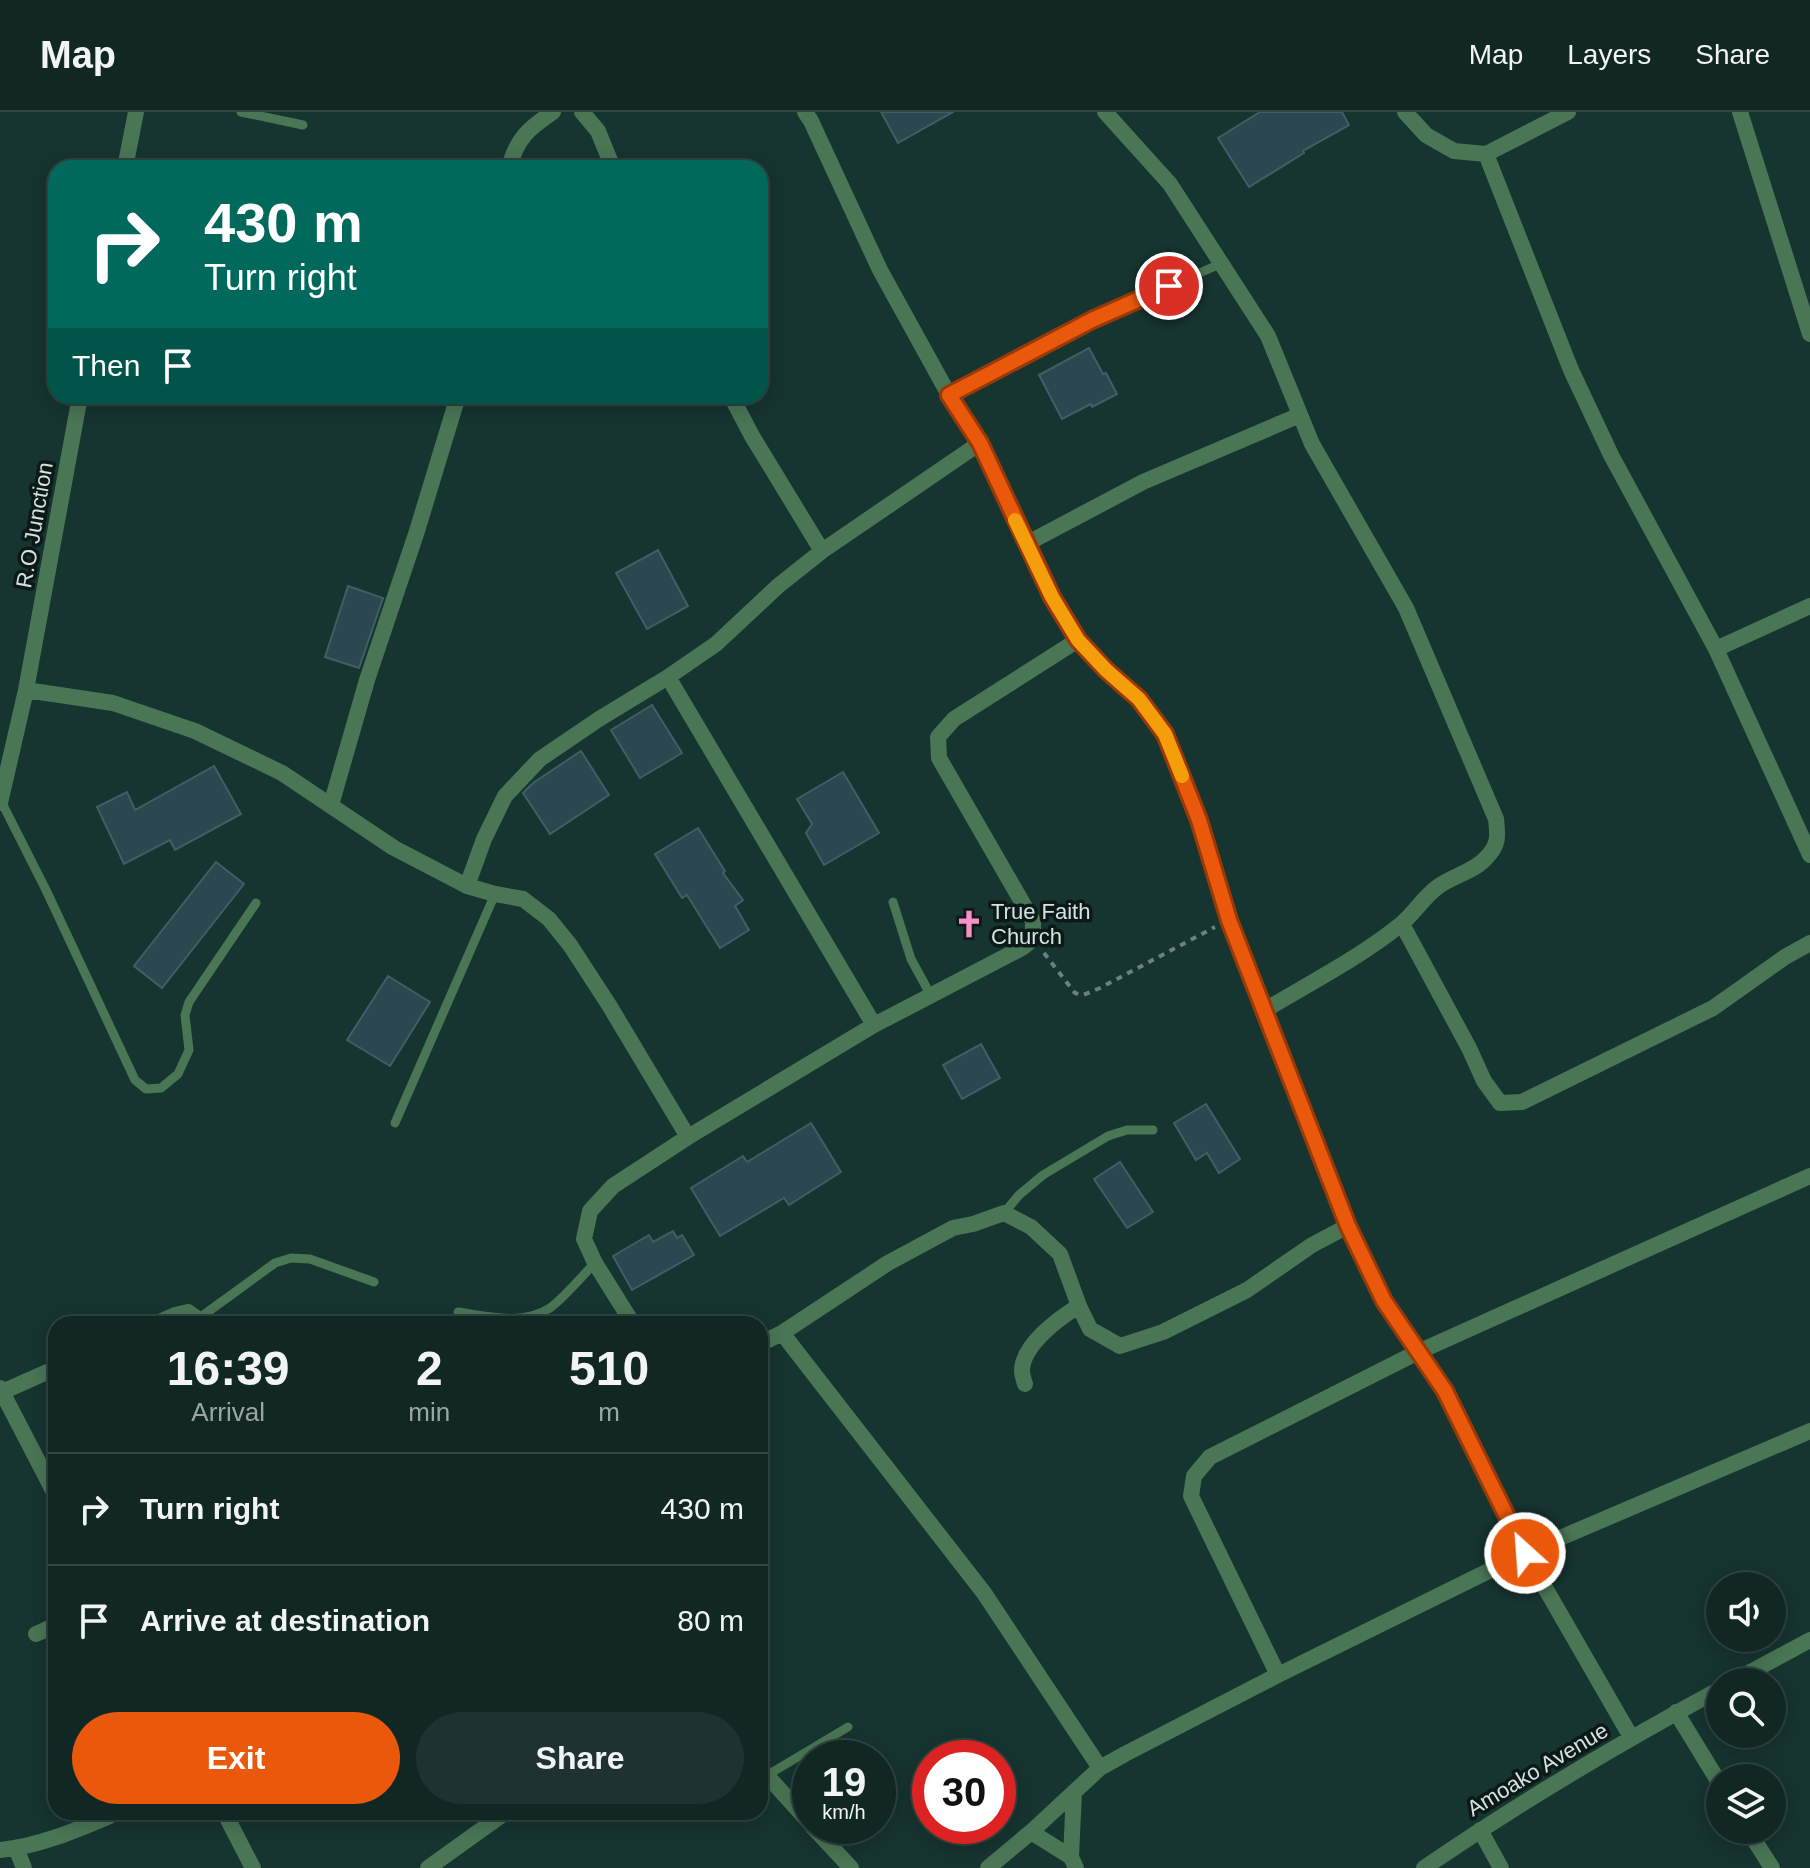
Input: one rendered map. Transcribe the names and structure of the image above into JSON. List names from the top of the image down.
{
  "streets": {
    "street": ["R.O Junction", "Amoako Avenue"]
  },
  "places": {
    "church": ["True Faith Church"]
  },
  "page": {
    "header": "Map",
    "nav": ["Map", "Layers", "Share"],
    "turn": ["430 m", "Turn right"],
    "then": "Then",
    "eta": [
      "16:39",
      "Arrival",
      "2",
      "min",
      "510",
      "m"
    ],
    "list": [
      {
        "name": "Turn right",
        "value": "430 m"
      },
      {
        "name": "Arrive at destination",
        "value": "80 m"
      }
    ],
    "buttons": ["Exit", "Share"],
    "speed": "19 km/h",
    "limit": "30"
  }
}
